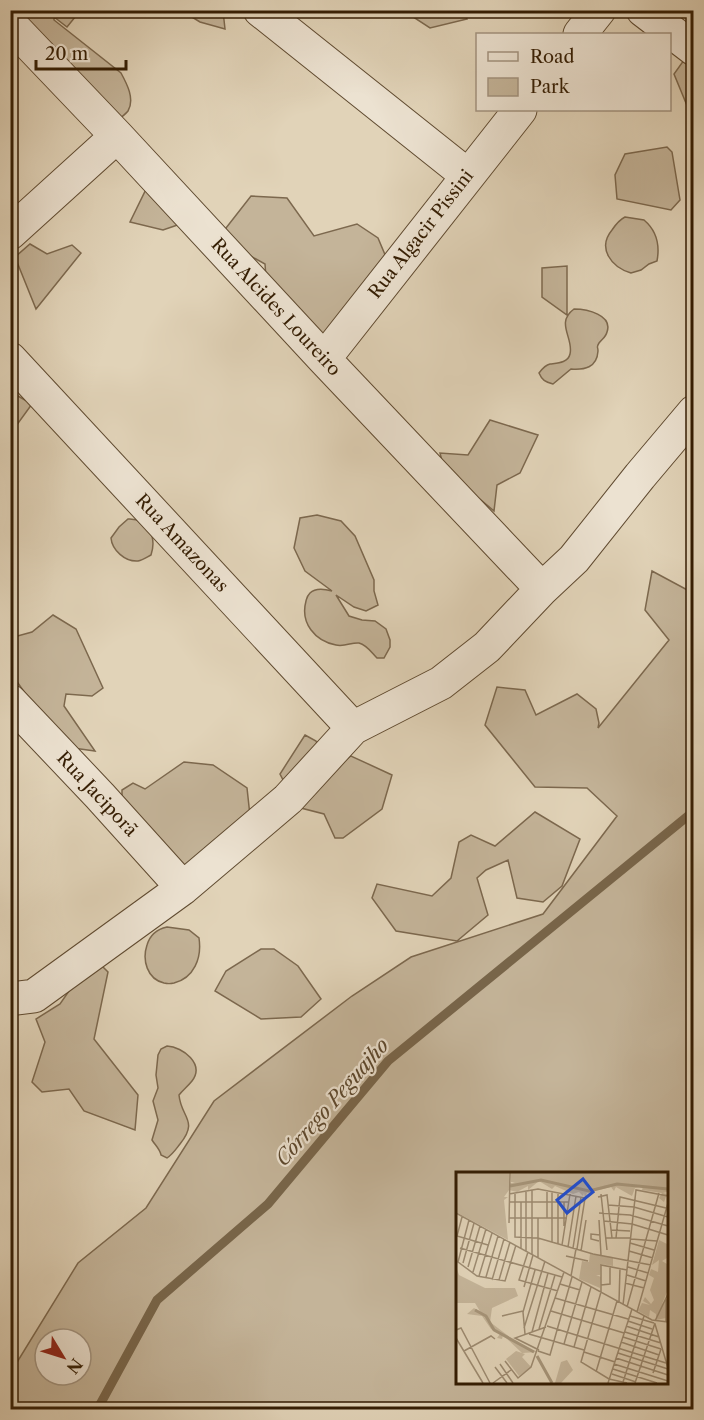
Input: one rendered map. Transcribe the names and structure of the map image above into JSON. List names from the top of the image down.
{
  "streets": {
    "street": [
      "Rua Algacir Pissini",
      "Rua Alcides Loureiro",
      "Rua Amazonas",
      "Rua Jaciporã"
    ]
  },
  "crossings": [
    ["Rua Algacir Pissini", "Rua Alcides Loureiro"]
  ],
  "water": ["Córrego Peguajho"],
  "legend": ["Road", "Park"],
  "scale_bar": "20 m",
  "north": "bottom right"
}
